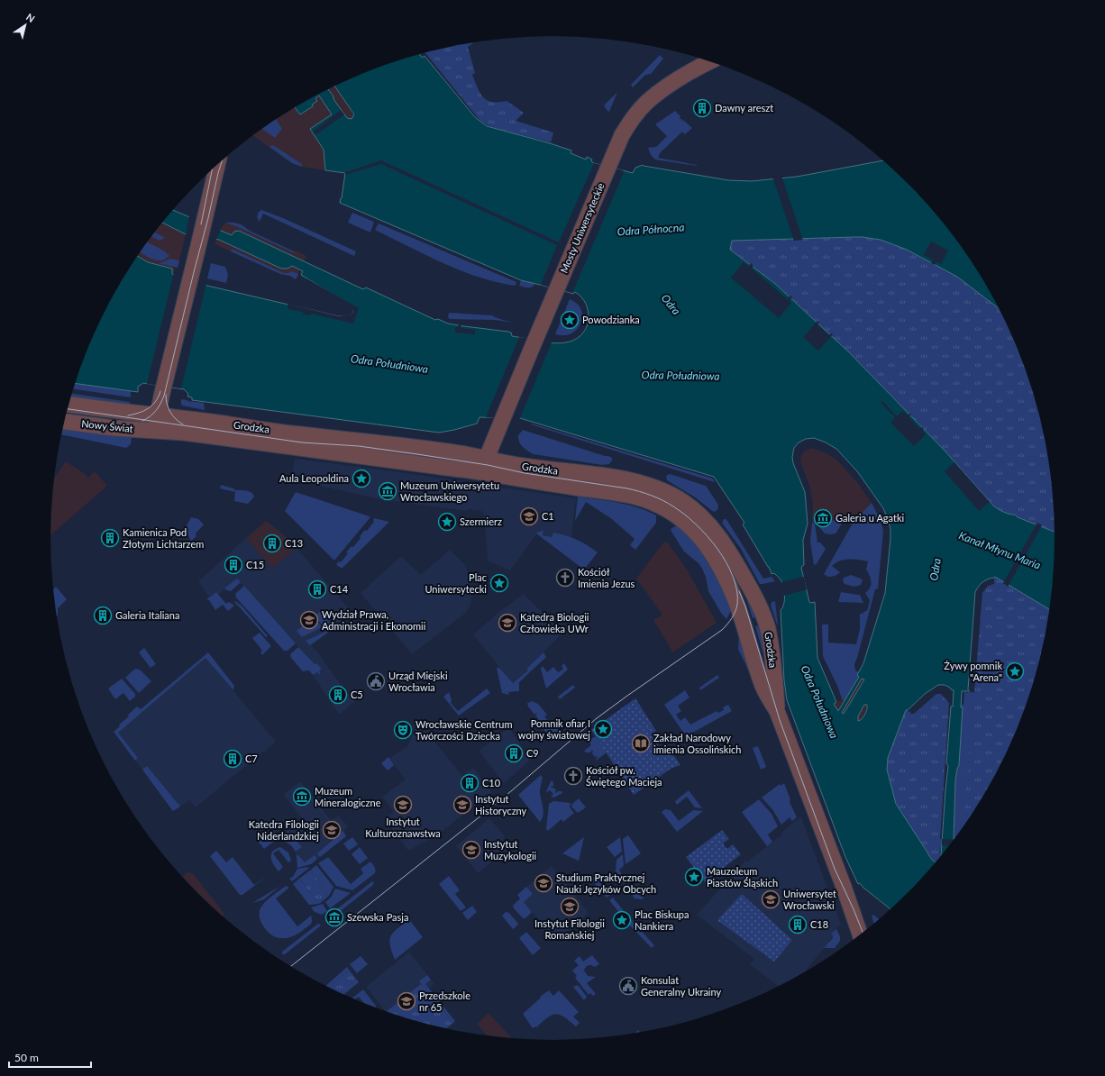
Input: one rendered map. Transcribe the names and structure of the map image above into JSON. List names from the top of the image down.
{
  "streets": {
    "street": ["Mosty Uniwersyteckie", "Nowy Świat", "Grodzka"]
  },
  "crossings": [
    ["Mosty Uniwersyteckie", "Grodzka"],
    ["Nowy Świat", "Grodzka"]
  ],
  "water": [
    "Odra Północna",
    "Odra",
    "Odra Południowa",
    "Kanał Młynu Maria"
  ],
  "places": {
    "building": [
      "Dawny areszt",
      "Kamienica Pod Złotym Lichtarzem",
      "C13",
      "C15",
      "C14",
      "Galeria Italiana",
      "C5",
      "C9",
      "C7",
      "C10",
      "C18"
    ],
    "place": [
      "Powodzianka",
      "Aula Leopoldina",
      "Szermierz",
      "Plac Uniwersytecki",
      "Żywy pomnik \"Arena\"",
      "Pomnik ofiar I wojny światowej",
      "Mauzoleum Piastów Śląskich",
      "Plac Biskupa Nankiera"
    ],
    "museum": [
      "Muzeum Uniwersytetu Wrocławskiego",
      "Galeria u Agatki",
      "Muzeum Mineralogiczne",
      "Szewska Pasja"
    ],
    "school or university": [
      "C1",
      "Wydział Prawa, Administracji i Ekonomii",
      "Katedra Biologii Człowieka UWr",
      "Instytut Kulturoznawstwa",
      "Instytut Historyczny",
      "Katedra Filologii Niderlandzkiej",
      "Instytut Muzykologii",
      "Studium Praktycznej Nauki Języków Obcych",
      "Uniwersytet Wrocławski",
      "Instytut Filologii Romańskiej",
      "Przedszkole nr 65"
    ],
    "church": ["Kościół Imienia Jezus", "Kościół pw. Świętego Macieja"],
    "public building": ["Urząd Miejski Wrocławia", "Konsulat Generalny Ukrainy"],
    "theatre": ["Wrocławskie Centrum Twórczości Dziecka"],
    "library": ["Zakład Narodowy imienia Ossolińskich"]
  },
  "scale_bar": "50 m",
  "north": "top right"
}
